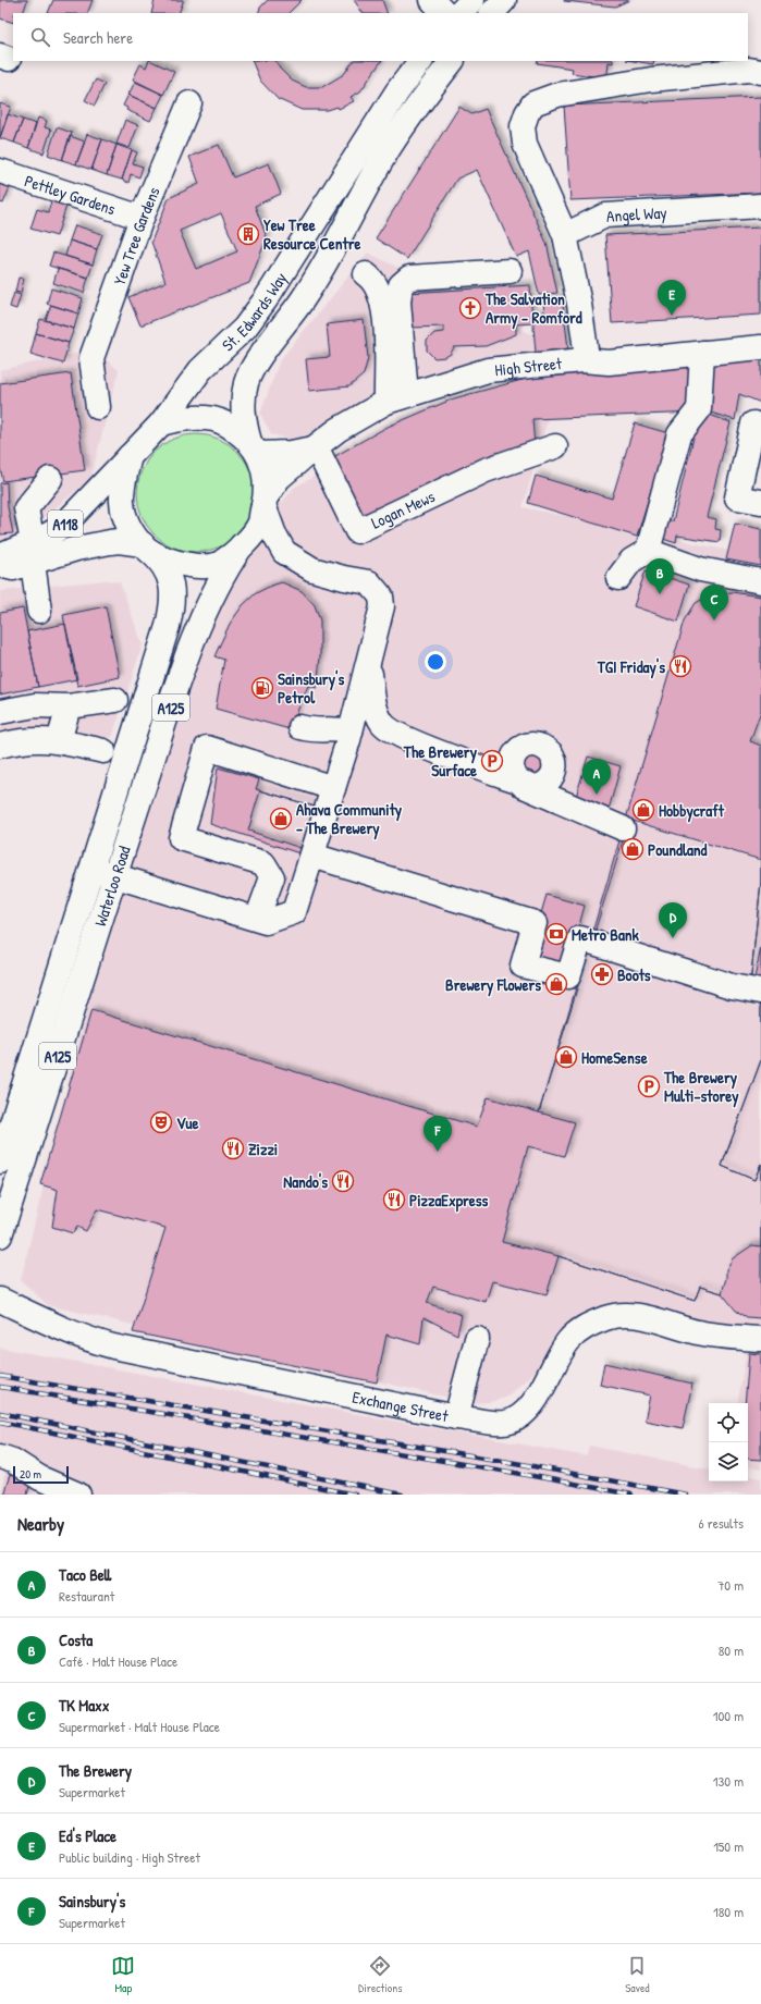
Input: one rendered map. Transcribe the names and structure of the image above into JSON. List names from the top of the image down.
{
  "streets": {
    "street": [
      "Pettley Gardens",
      "Angel Way",
      "Yew Tree Gardens",
      "St. Edwards Way",
      "High Street",
      "Logan Mews",
      "A118",
      "A125",
      "Waterloo Road",
      "Exchange Street"
    ]
  },
  "crossings": [
    ["Pettley Gardens", "Yew Tree Gardens"],
    ["St. Edwards Way", "High Street"],
    ["St. Edwards Way", "A118"],
    ["St. Edwards Way", "Waterloo Road"],
    ["High Street", "Logan Mews"],
    ["High Street", "A118"],
    ["High Street", "Waterloo Road"],
    ["A118", "Waterloo Road"]
  ],
  "places": {
    "building": ["Yew Tree Resource Centre"],
    "church": ["The Salvation Army - Romford"],
    "restaurant": [
      "TGI Friday's",
      "Zizzi",
      "Nando's",
      "PizzaExpress"
    ],
    "fuel station": ["Sainsbury's Petrol"],
    "parking": ["The Brewery Surface", "The Brewery Multi-storey"],
    "shop": [
      "Hobbycraft",
      "Ahava Community - The Brewery",
      "Poundland",
      "Brewery Flowers",
      "HomeSense"
    ],
    "bank": ["Metro Bank"],
    "pharmacy": ["Boots"],
    "theatre": ["Vue"]
  },
  "scale_bar": "20 m",
  "page": {
    "search": "Search here",
    "pins": [
      "E",
      "B",
      "C",
      "A",
      "D",
      "F"
    ],
    "scale": "20 m",
    "heading": ["Nearby", "6 results"],
    "list": [
      {
        "mark": "A",
        "name": "Taco Bell",
        "note": "Restaurant",
        "value": "70 m"
      },
      {
        "mark": "B",
        "name": "Costa",
        "note": "Café · Malt House Place",
        "value": "80 m"
      },
      {
        "mark": "C",
        "name": "TK Maxx",
        "note": "Supermarket · Malt House Place",
        "value": "100 m"
      },
      {
        "mark": "D",
        "name": "The Brewery",
        "note": "Supermarket",
        "value": "130 m"
      },
      {
        "mark": "E",
        "name": "Ed's Place",
        "note": "Public building · High Street",
        "value": "150 m"
      },
      {
        "mark": "F",
        "name": "Sainsbury's",
        "note": "Supermarket",
        "value": "180 m"
      }
    ],
    "nav": ["Map", "Directions", "Saved"]
  }
}
